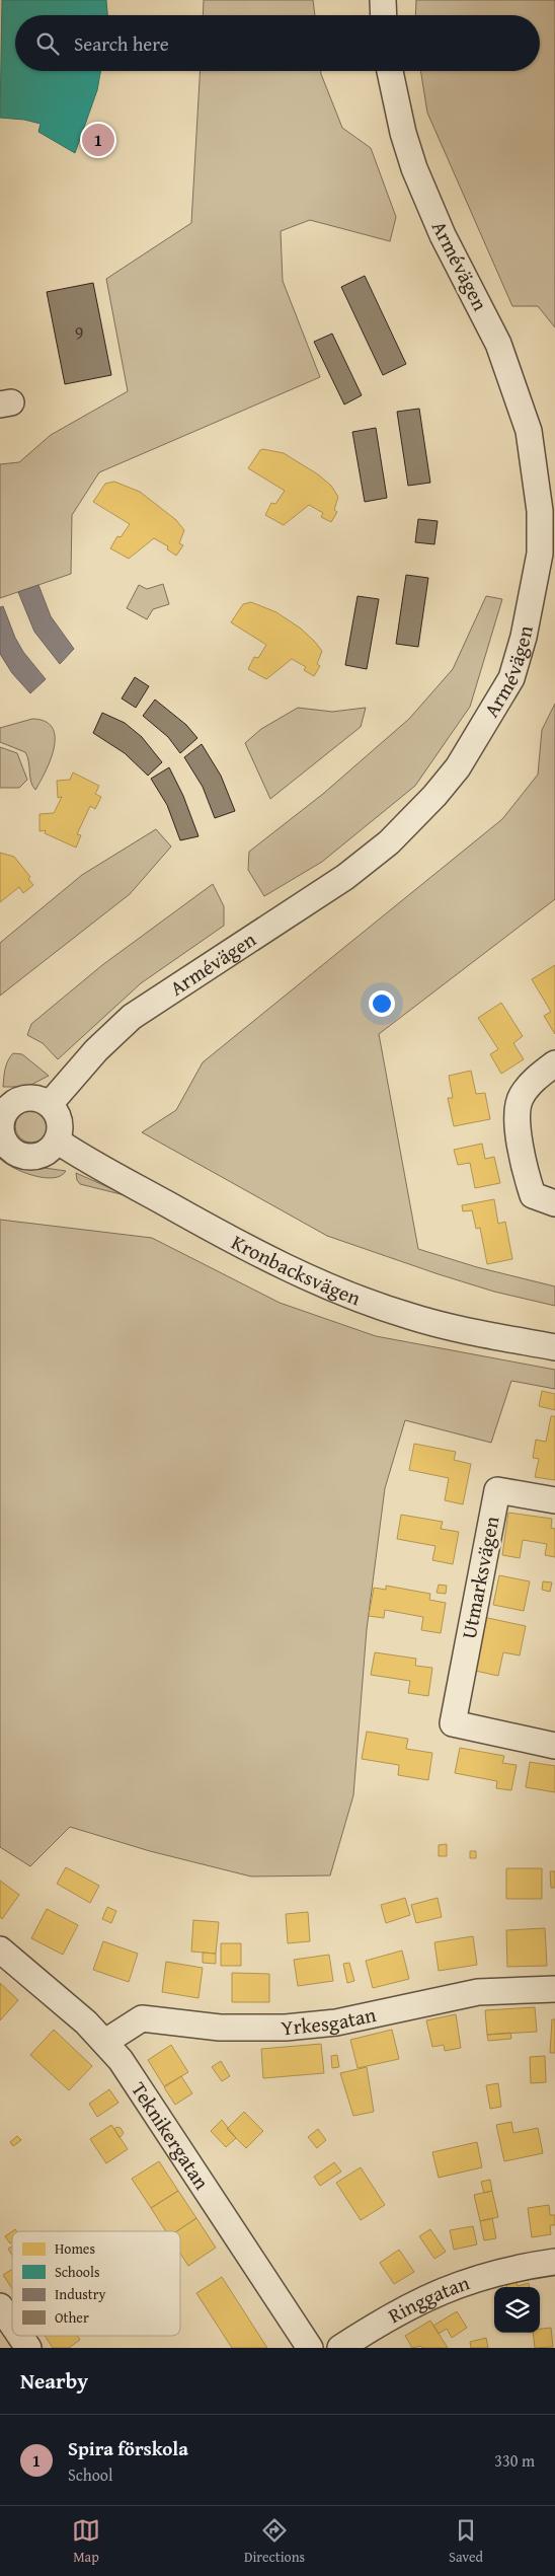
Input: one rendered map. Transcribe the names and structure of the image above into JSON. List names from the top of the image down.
{
  "streets": {
    "street": [
      "Armévägen",
      "Kronbacksvägen",
      "Utmarksvägen",
      "Yrkesgatan",
      "Teknikergatan",
      "Ringgatan"
    ]
  },
  "crossings": [
    ["Armévägen", "Kronbacksvägen"],
    ["Yrkesgatan", "Teknikergatan"]
  ],
  "house_numbers": ["9"],
  "legend": [
    "Homes",
    "Schools",
    "Industry",
    "Other"
  ],
  "page": {
    "search": "Search here",
    "pins": "1",
    "heading": "Nearby",
    "list": [
      {
        "mark": "1",
        "name": "Spira förskola",
        "note": "School",
        "value": "330 m"
      }
    ],
    "nav": ["Map", "Directions", "Saved"]
  }
}
